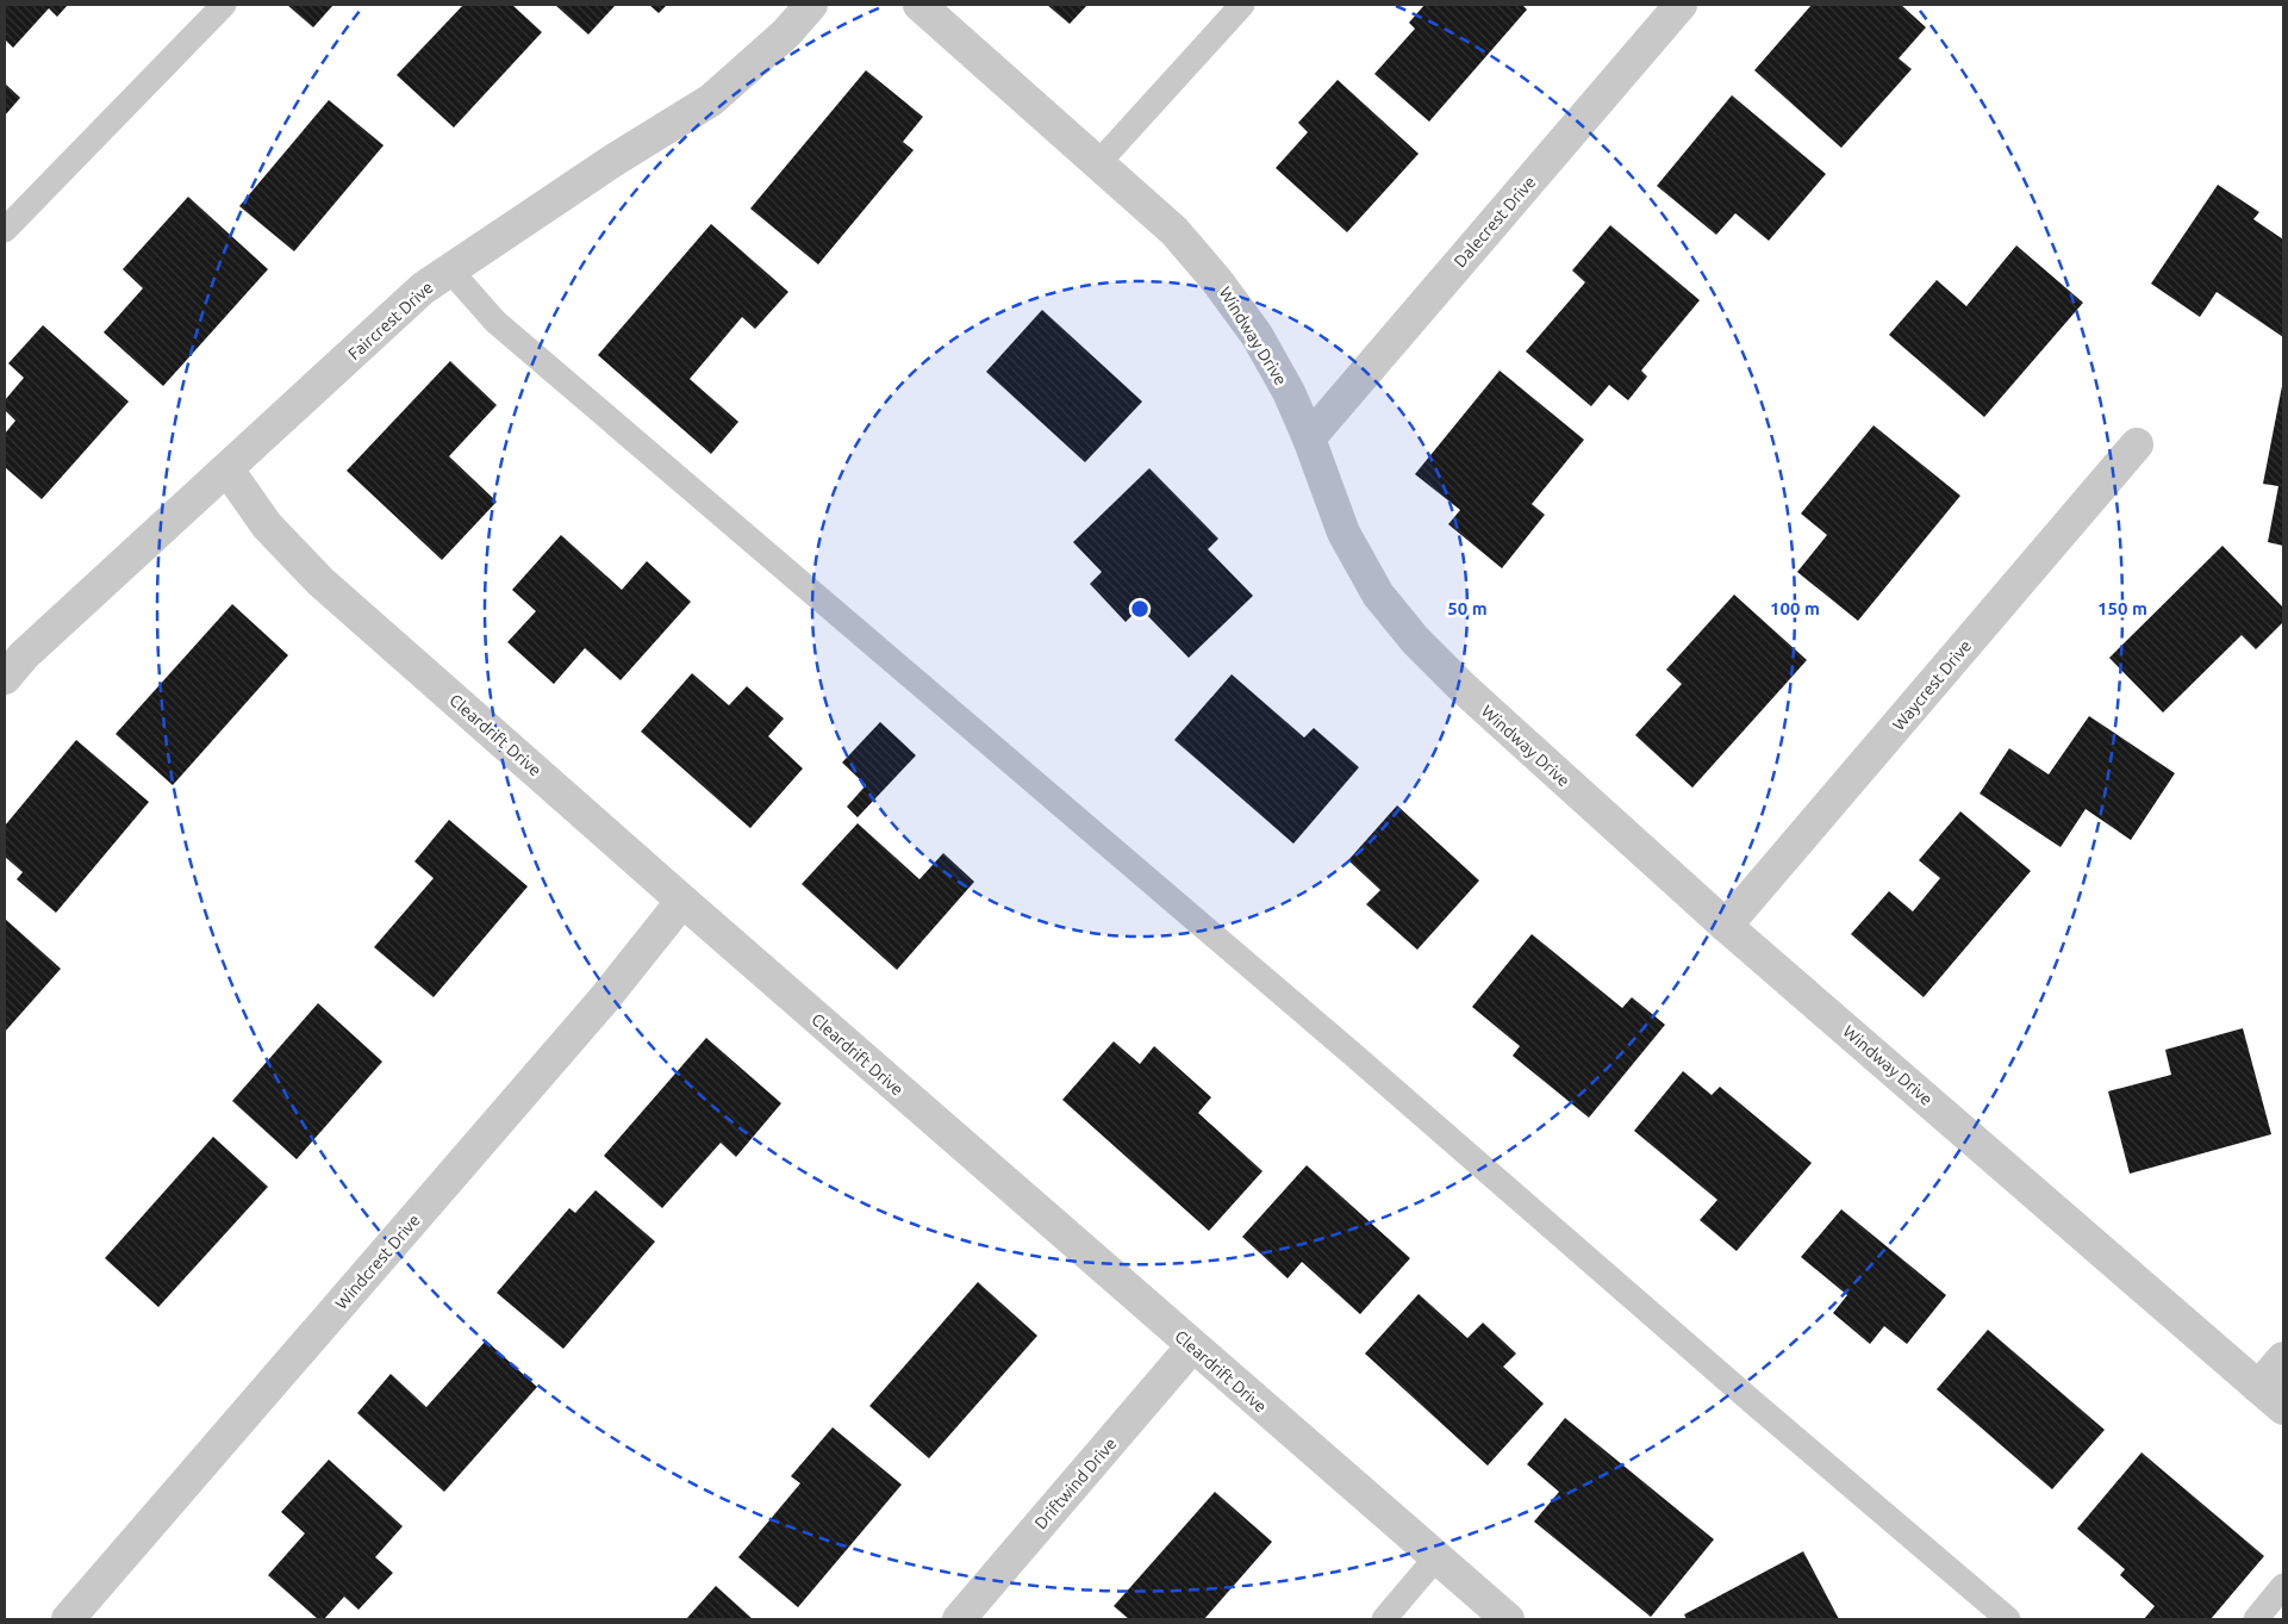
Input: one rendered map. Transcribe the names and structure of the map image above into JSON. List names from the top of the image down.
{
  "streets": {
    "street": [
      "Dalecrest Drive",
      "Faircrest Drive",
      "Windway Drive",
      "Waycrest Drive",
      "Cleardrift Drive",
      "Windcrest Drive",
      "Driftwind Drive"
    ]
  },
  "crossings": [
    ["Dalecrest Drive", "Windway Drive"],
    ["Faircrest Drive", "Cleardrift Drive"],
    ["Windway Drive", "Waycrest Drive"],
    ["Cleardrift Drive", "Windcrest Drive"],
    ["Cleardrift Drive", "Driftwind Drive"]
  ],
  "rings": ["50 m", "100 m", "150 m"]
}
